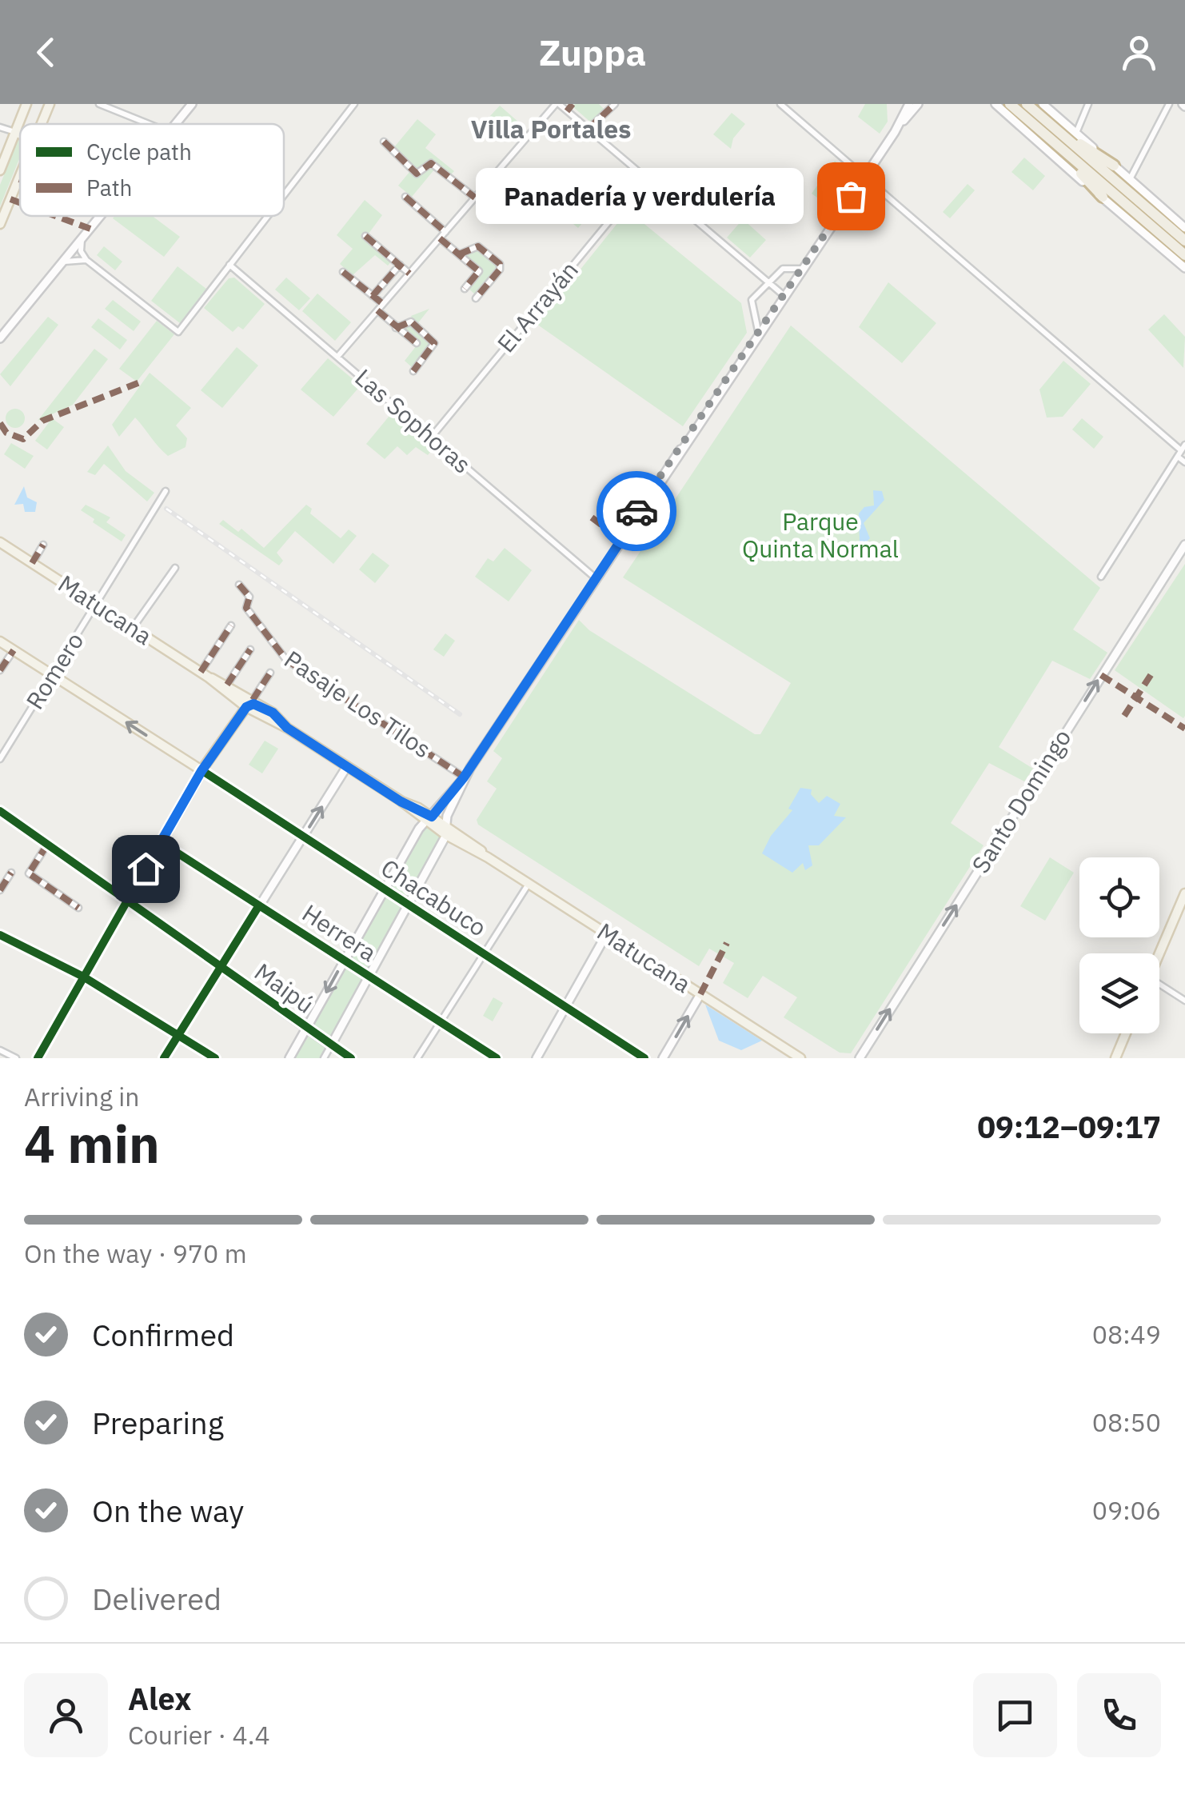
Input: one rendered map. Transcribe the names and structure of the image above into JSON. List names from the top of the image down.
{
  "streets": {
    "main road": [
      "Matucana",
      "Santo Domingo",
      "Chacabuco",
      "Maipú"
    ],
    "street": [
      "El Arrayán",
      "Las Sophoras",
      "Romero",
      "Pasaje Los Tilos",
      "Herrera"
    ]
  },
  "crossings": [
    ["El Arrayán", "Las Sophoras"],
    ["Matucana", "Romero"],
    ["Romero", "Chacabuco"]
  ],
  "one_way": ["Santo Domingo"],
  "districts": ["Villa Portales"],
  "parks": ["Parque Quinta Normal"],
  "places": ["Panadería y verdulería"],
  "legend": ["Cycle path", "Path"],
  "page": {
    "header": "Zuppa",
    "bubble": "Panadería y verdulería",
    "heading": ["4 min", "Arriving in", "09:12–09:17"],
    "panel": ["Alex", "Courier · 4.4"],
    "bar": "On the way · 970 m",
    "list": [
      ["Confirmed", "08:49"],
      ["Preparing", "08:50"],
      ["On the way", "09:06"],
      "Delivered"
    ]
  }
}
